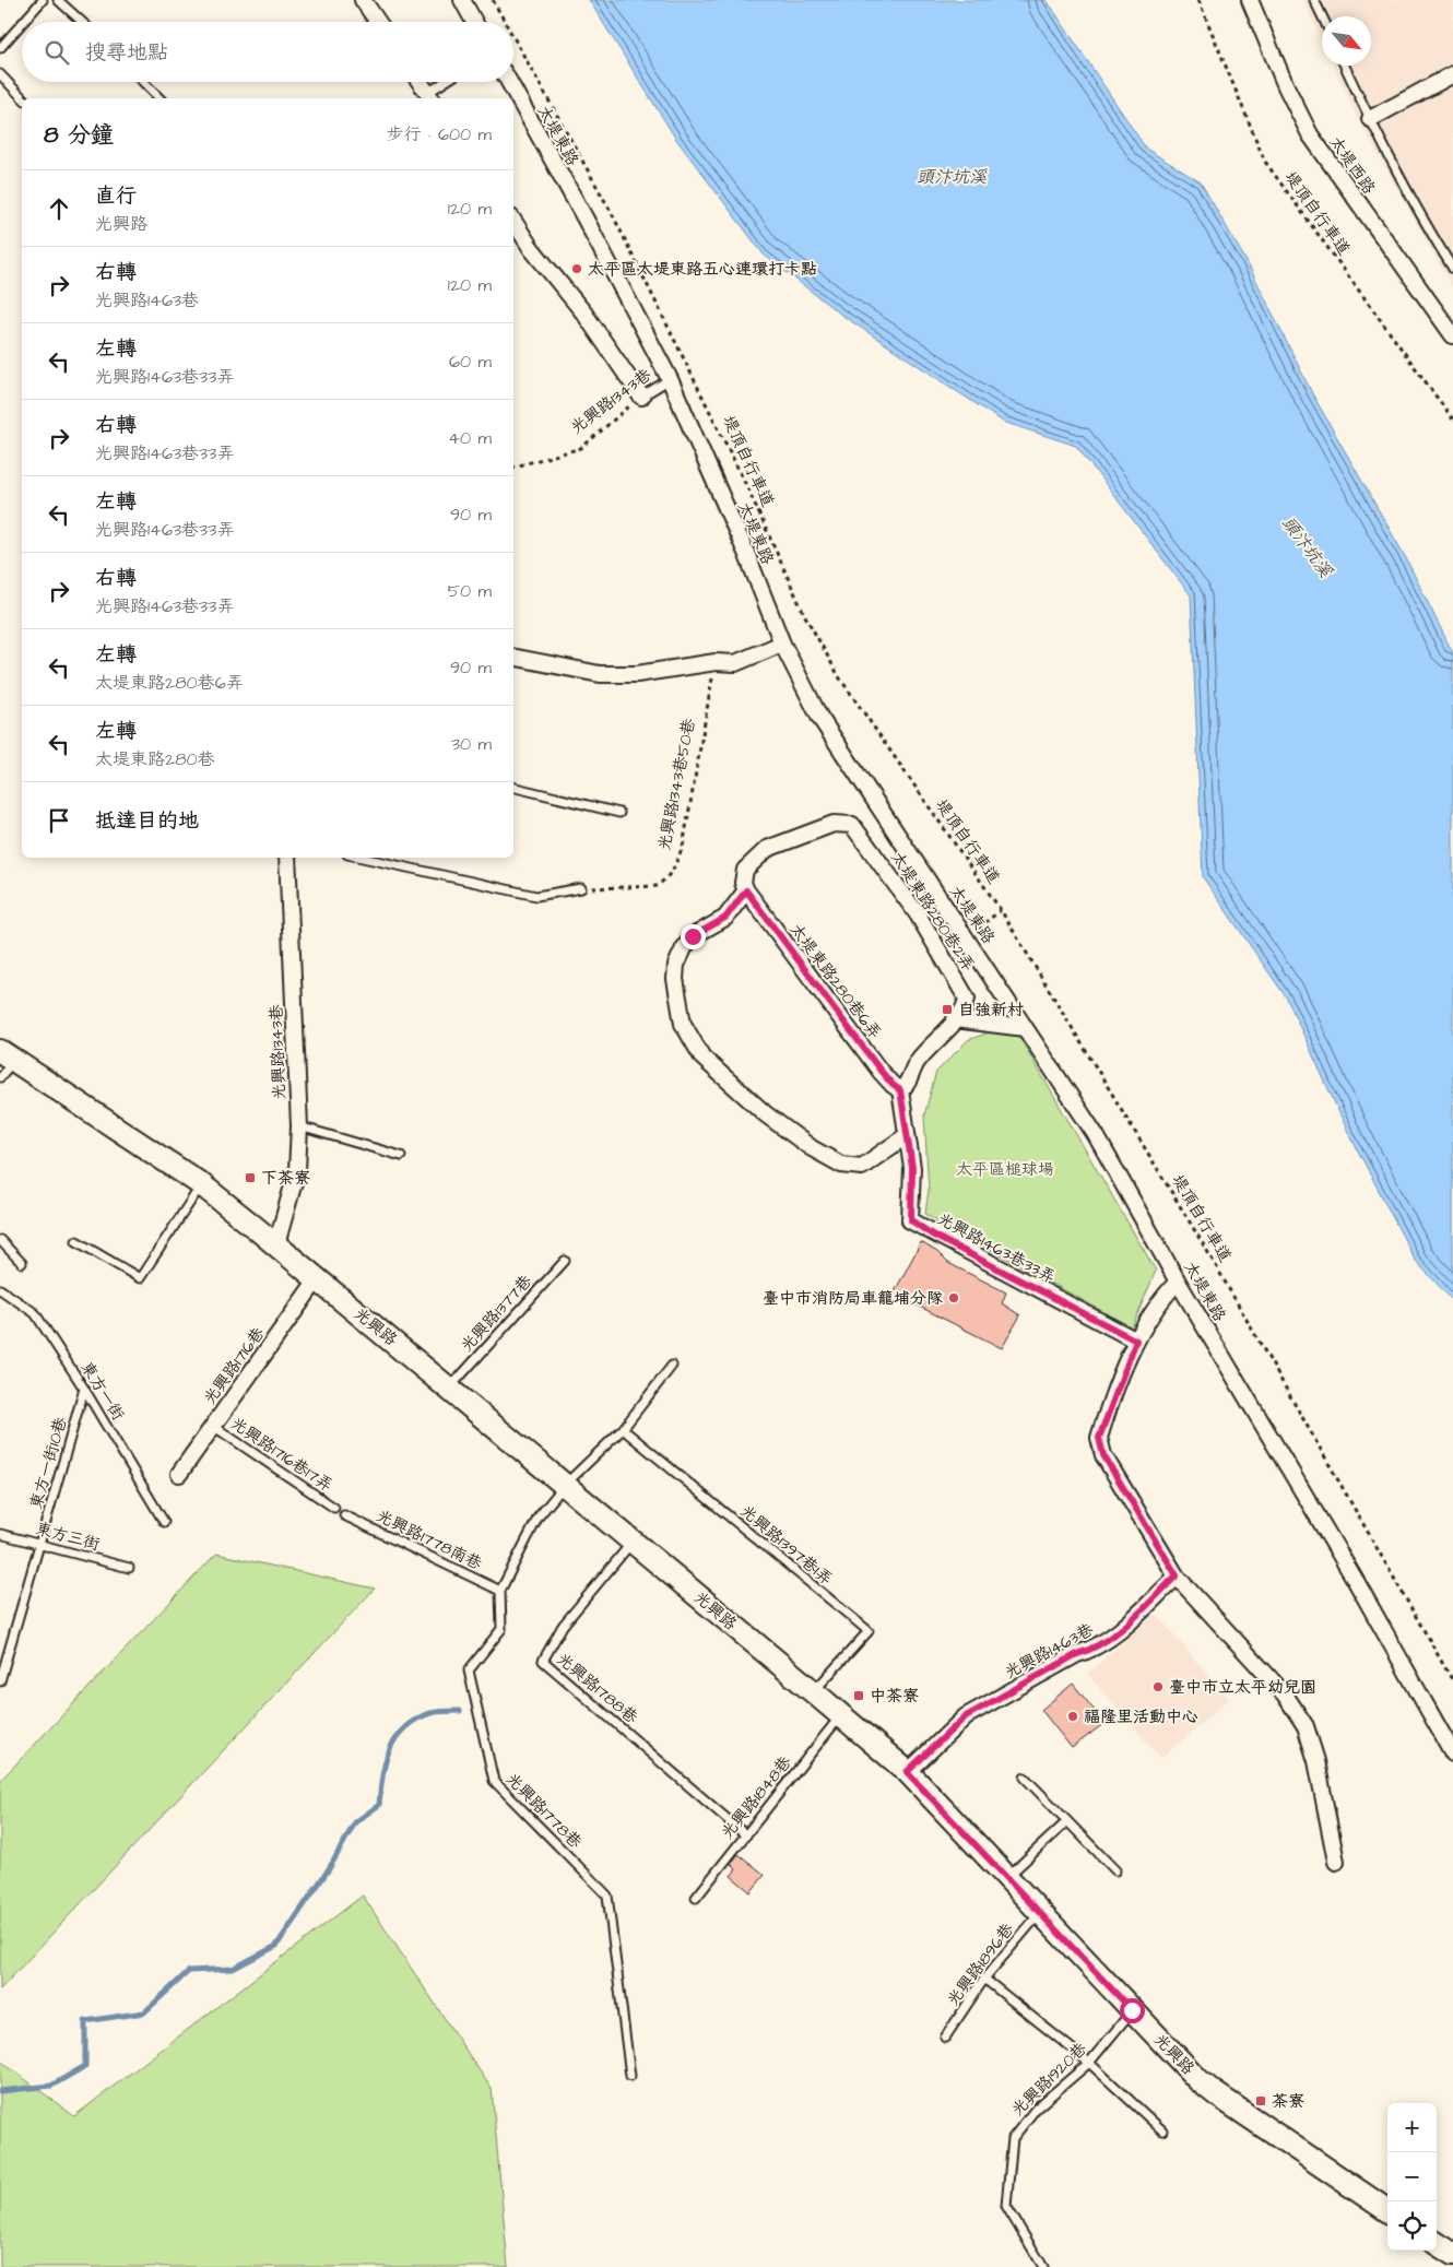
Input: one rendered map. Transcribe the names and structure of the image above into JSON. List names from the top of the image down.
{
  "streets": {
    "main road": ["光興路"],
    "street": [
      "太堤東路",
      "太堤西路",
      "光興路1343巷",
      "太堤東路280巷2弄",
      "太堤東路280巷6弄",
      "光興路1463巷33弄",
      "光興路1716巷",
      "光興路1463巷"
    ],
    "lane": [
      "光興路1377巷",
      "東方一街",
      "光興路1716巷17弄",
      "東方一街10巷",
      "東方三街",
      "光興路1778南巷",
      "光興路1397巷1弄",
      "光興路1788巷",
      "光興路1848巷",
      "光興路1778巷",
      "光興路1896巷",
      "光興路1920巷"
    ],
    "path": ["堤頂自行車道", "光興路1343巷50巷"]
  },
  "crossings": [
    ["太堤東路", "光興路1343巷"],
    ["光興路1343巷", "光興路"],
    ["太堤東路280巷2弄", "太堤東路280巷6弄"],
    ["太堤東路280巷6弄", "光興路1463巷33弄"],
    ["光興路1377巷", "光興路"],
    ["光興路", "光興路1716巷"],
    ["光興路", "光興路1397巷1弄"],
    ["光興路", "光興路1463巷"],
    ["光興路", "光興路1788巷"],
    ["光興路", "光興路1848巷"],
    ["光興路", "光興路1778巷"],
    ["光興路", "光興路1896巷"],
    ["光興路", "光興路1920巷"],
    ["光興路1716巷", "光興路1716巷17弄"],
    ["東方一街", "東方一街10巷"],
    ["東方一街10巷", "東方三街"],
    ["光興路1778南巷", "光興路1778巷"],
    ["光興路1397巷1弄", "光興路1778巷"],
    ["光興路1788巷", "光興路1848巷"]
  ],
  "water": ["頭汴坑溪"],
  "parks": ["太平區槌球場"],
  "places": {
    "other": [
      "太平區太堤東路五心連環打卡點",
      "臺中市消防局車籠埔分隊",
      "臺中市立太平幼兒園",
      "福隆里活動中心"
    ],
    "transit": [
      "自強新村",
      "下茶寮",
      "中茶寮",
      "茶寮"
    ]
  },
  "north": "bottom right",
  "page": {
    "search": "搜尋地點",
    "heading": ["8 分鐘", "步行 · 600 m"],
    "list": [
      ["直行", "光興路", "120 m"],
      ["右轉", "光興路1463巷", "120 m"],
      ["左轉", "光興路1463巷33弄", "60 m"],
      ["右轉", "光興路1463巷33弄", "40 m"],
      ["左轉", "光興路1463巷33弄", "90 m"],
      ["右轉", "光興路1463巷33弄", "50 m"],
      ["左轉", "太堤東路280巷6弄", "90 m"],
      ["左轉", "太堤東路280巷", "30 m"],
      "抵達目的地"
    ],
    "map_buttons": ["+", "−"]
  }
}
